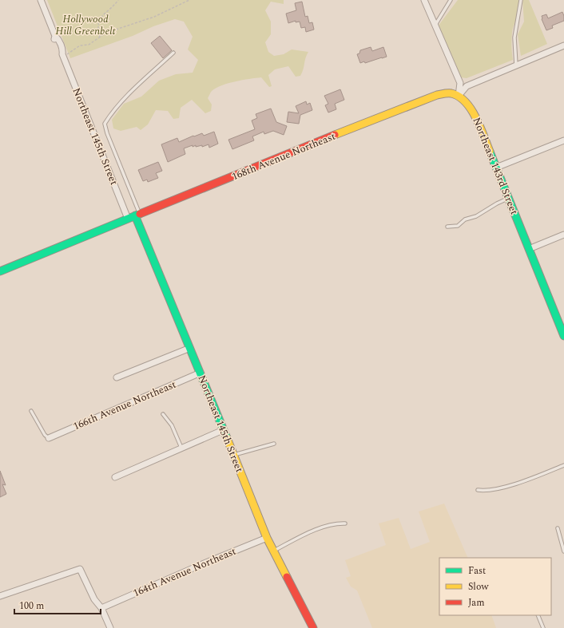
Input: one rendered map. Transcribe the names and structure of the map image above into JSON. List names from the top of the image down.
{
  "streets": {
    "street": [
      "Northeast 145th Street",
      "168th Avenue Northeast",
      "Northeast 143rd Street",
      "166th Avenue Northeast",
      "164th Avenue Northeast"
    ]
  },
  "crossings": [
    ["Northeast 145th Street", "168th Avenue Northeast"],
    ["Northeast 145th Street", "166th Avenue Northeast"],
    ["Northeast 145th Street", "164th Avenue Northeast"],
    ["168th Avenue Northeast", "Northeast 143rd Street"]
  ],
  "parks": ["Hollywood Hill Greenbelt"],
  "legend": ["Fast", "Slow", "Jam"],
  "scale_bar": "100 m"
}
